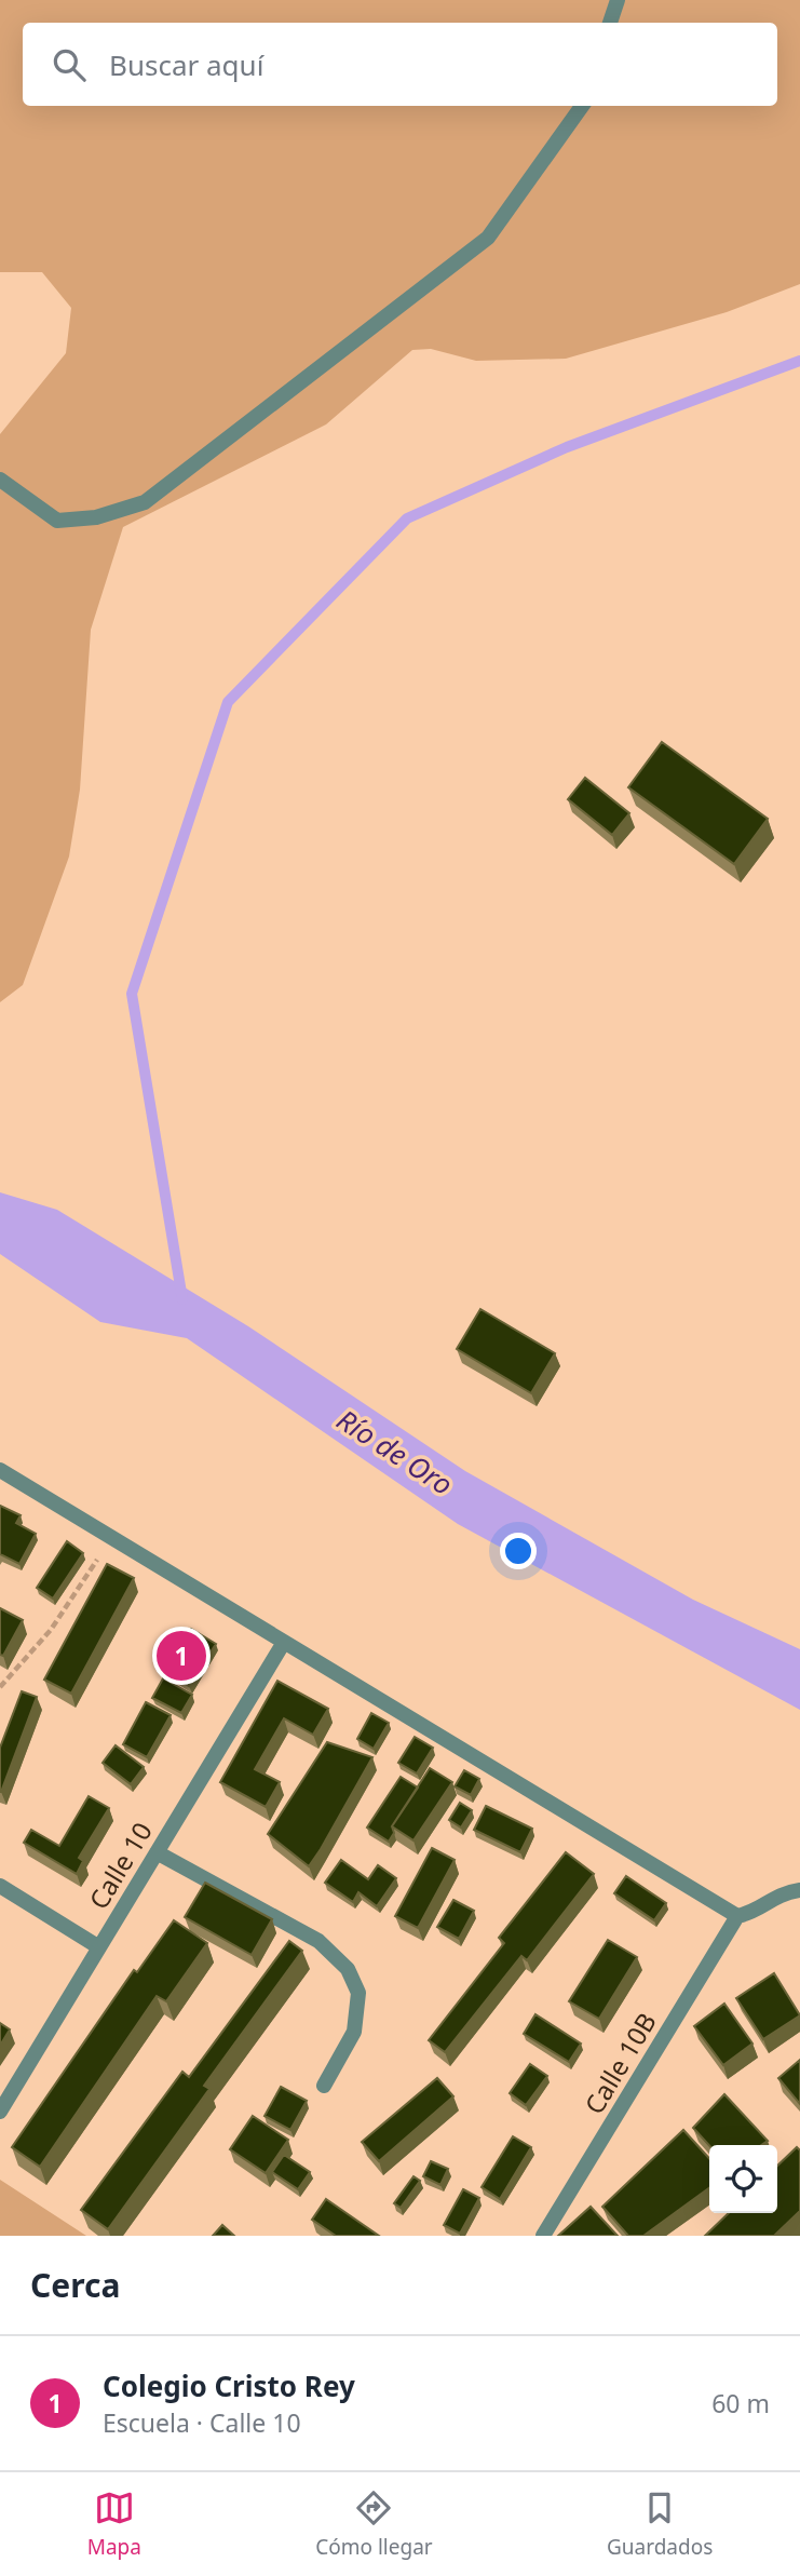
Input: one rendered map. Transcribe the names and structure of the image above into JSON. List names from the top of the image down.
{
  "streets": {
    "street": ["Calle 10", "Calle 10B"]
  },
  "water": ["Río de Oro"],
  "page": {
    "search": "Buscar aquí",
    "pins": "1",
    "heading": "Cerca",
    "list": [
      {
        "mark": "1",
        "name": "Colegio Cristo Rey",
        "note": "Escuela · Calle 10",
        "value": "60 m"
      }
    ],
    "nav": ["Mapa", "Cómo llegar", "Guardados"]
  }
}
